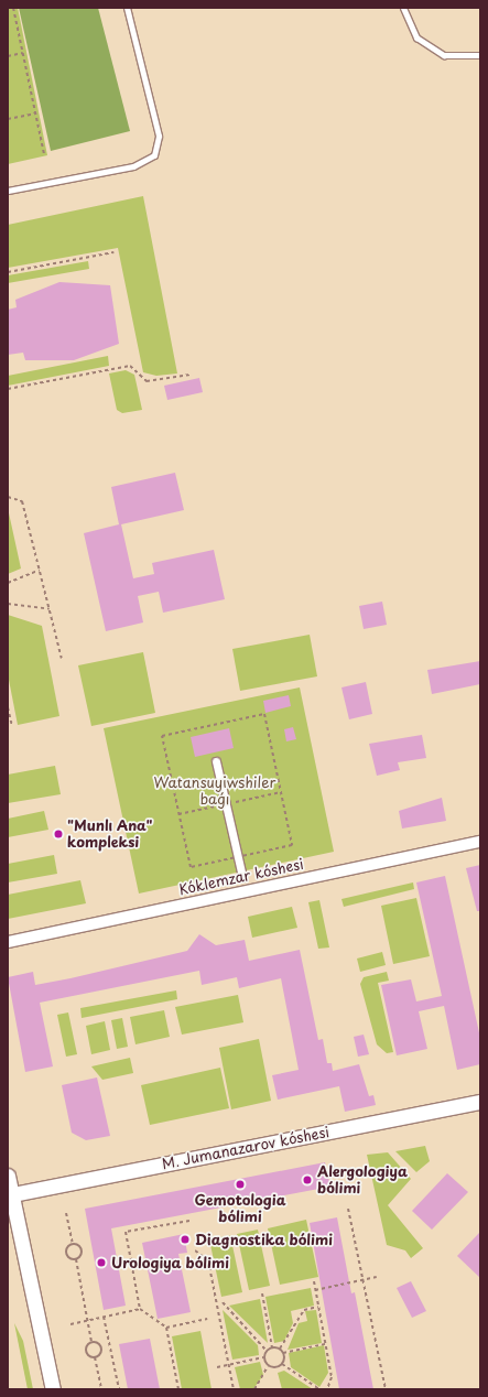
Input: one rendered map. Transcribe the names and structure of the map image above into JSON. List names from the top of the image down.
{
  "streets": {
    "main road": ["M. Jumanazarov kóshesi"],
    "street": ["Kóklemzar kóshesi"]
  },
  "parks": ["Watansuyiwshiler baǵı"],
  "places": [
    "\"Munlı Ana\" kompleksi",
    "Alergologiya bólimi",
    "Gemotologia bólimi",
    "Diagnostika bólimi",
    "Urologiya bólimi"
  ]
}
